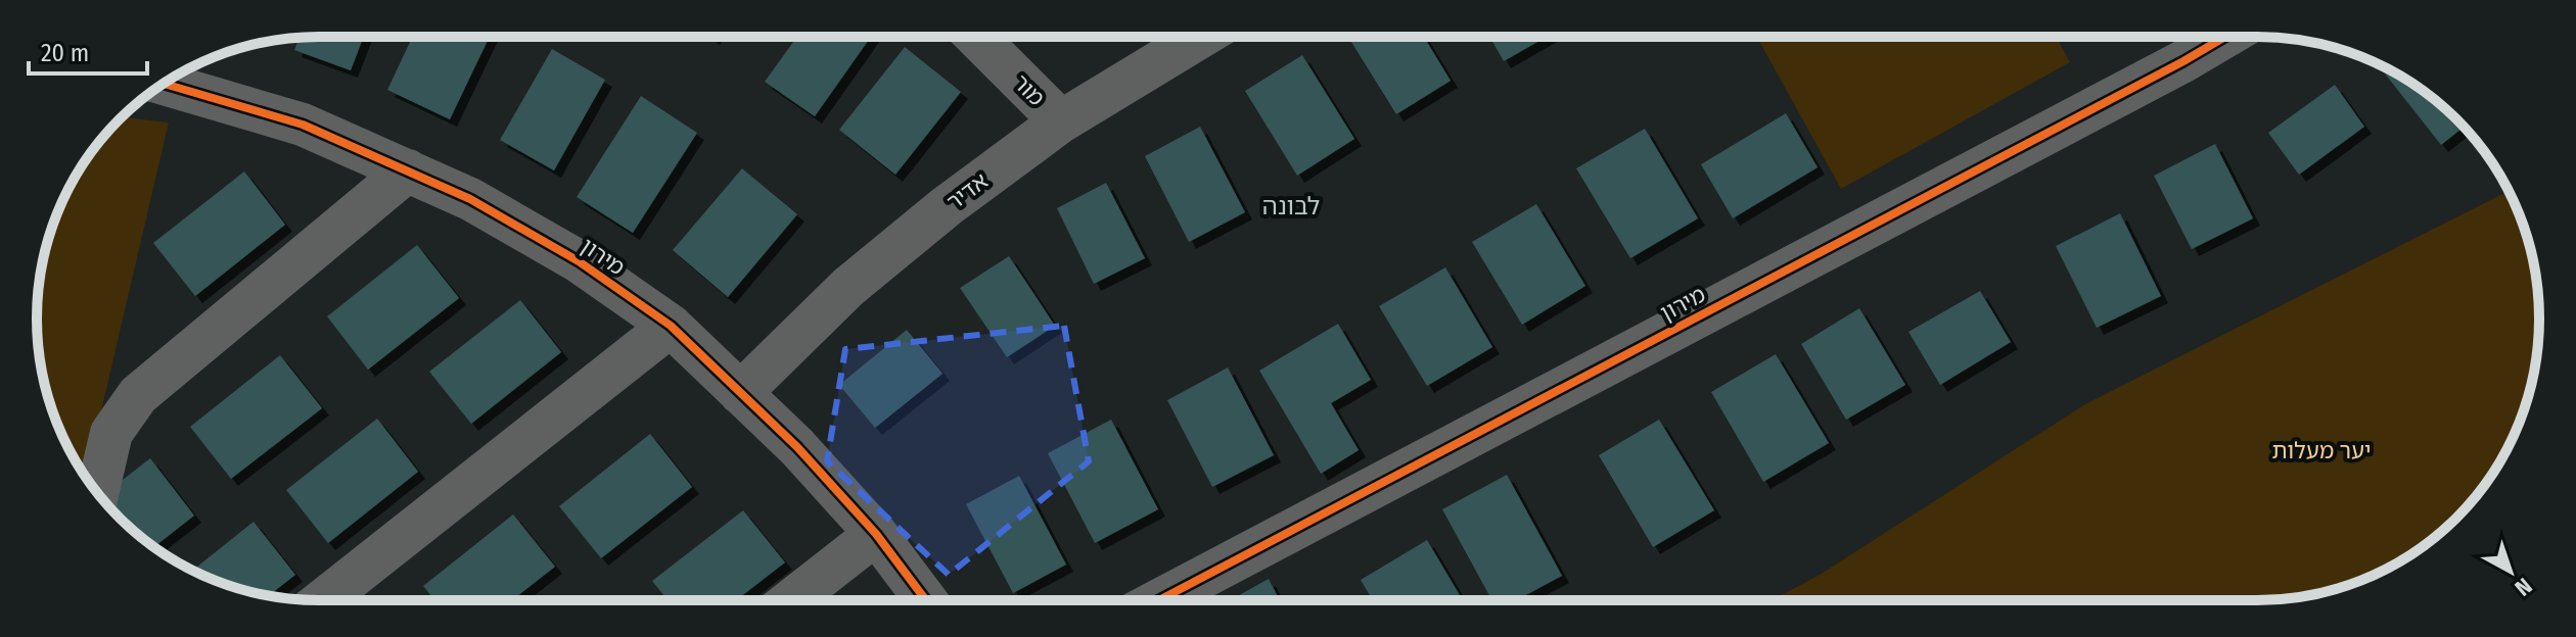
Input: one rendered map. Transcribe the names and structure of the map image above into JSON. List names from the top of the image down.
{
  "streets": {
    "street": ["מור", "אדיר", "מירון"]
  },
  "crossings": [
    ["מור", "אדיר"],
    ["אדיר", "מירון"]
  ],
  "districts": ["לבונה"],
  "parks": ["יער מעלות"],
  "scale_bar": "20 m",
  "north": "bottom right"
}
